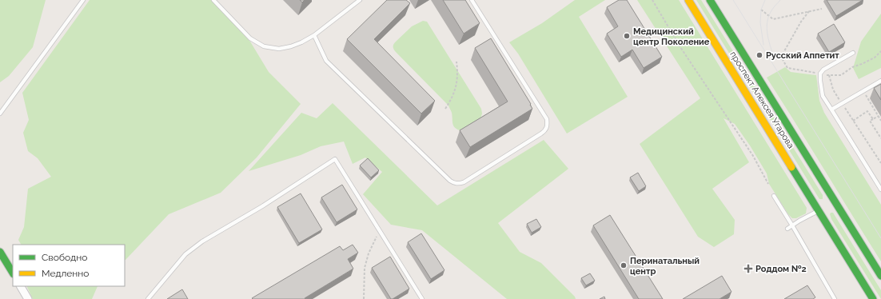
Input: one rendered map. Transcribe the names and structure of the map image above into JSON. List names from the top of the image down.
{
  "streets": {
    "main road": ["проспект Алексея Угарова"]
  },
  "places": {
    "other": ["Медицинский центр Поколение", "Русский Аппетит", "Перинатальный центр"],
    "health": ["Роддом №2"]
  },
  "legend": ["Свободно", "Медленно"]
}
